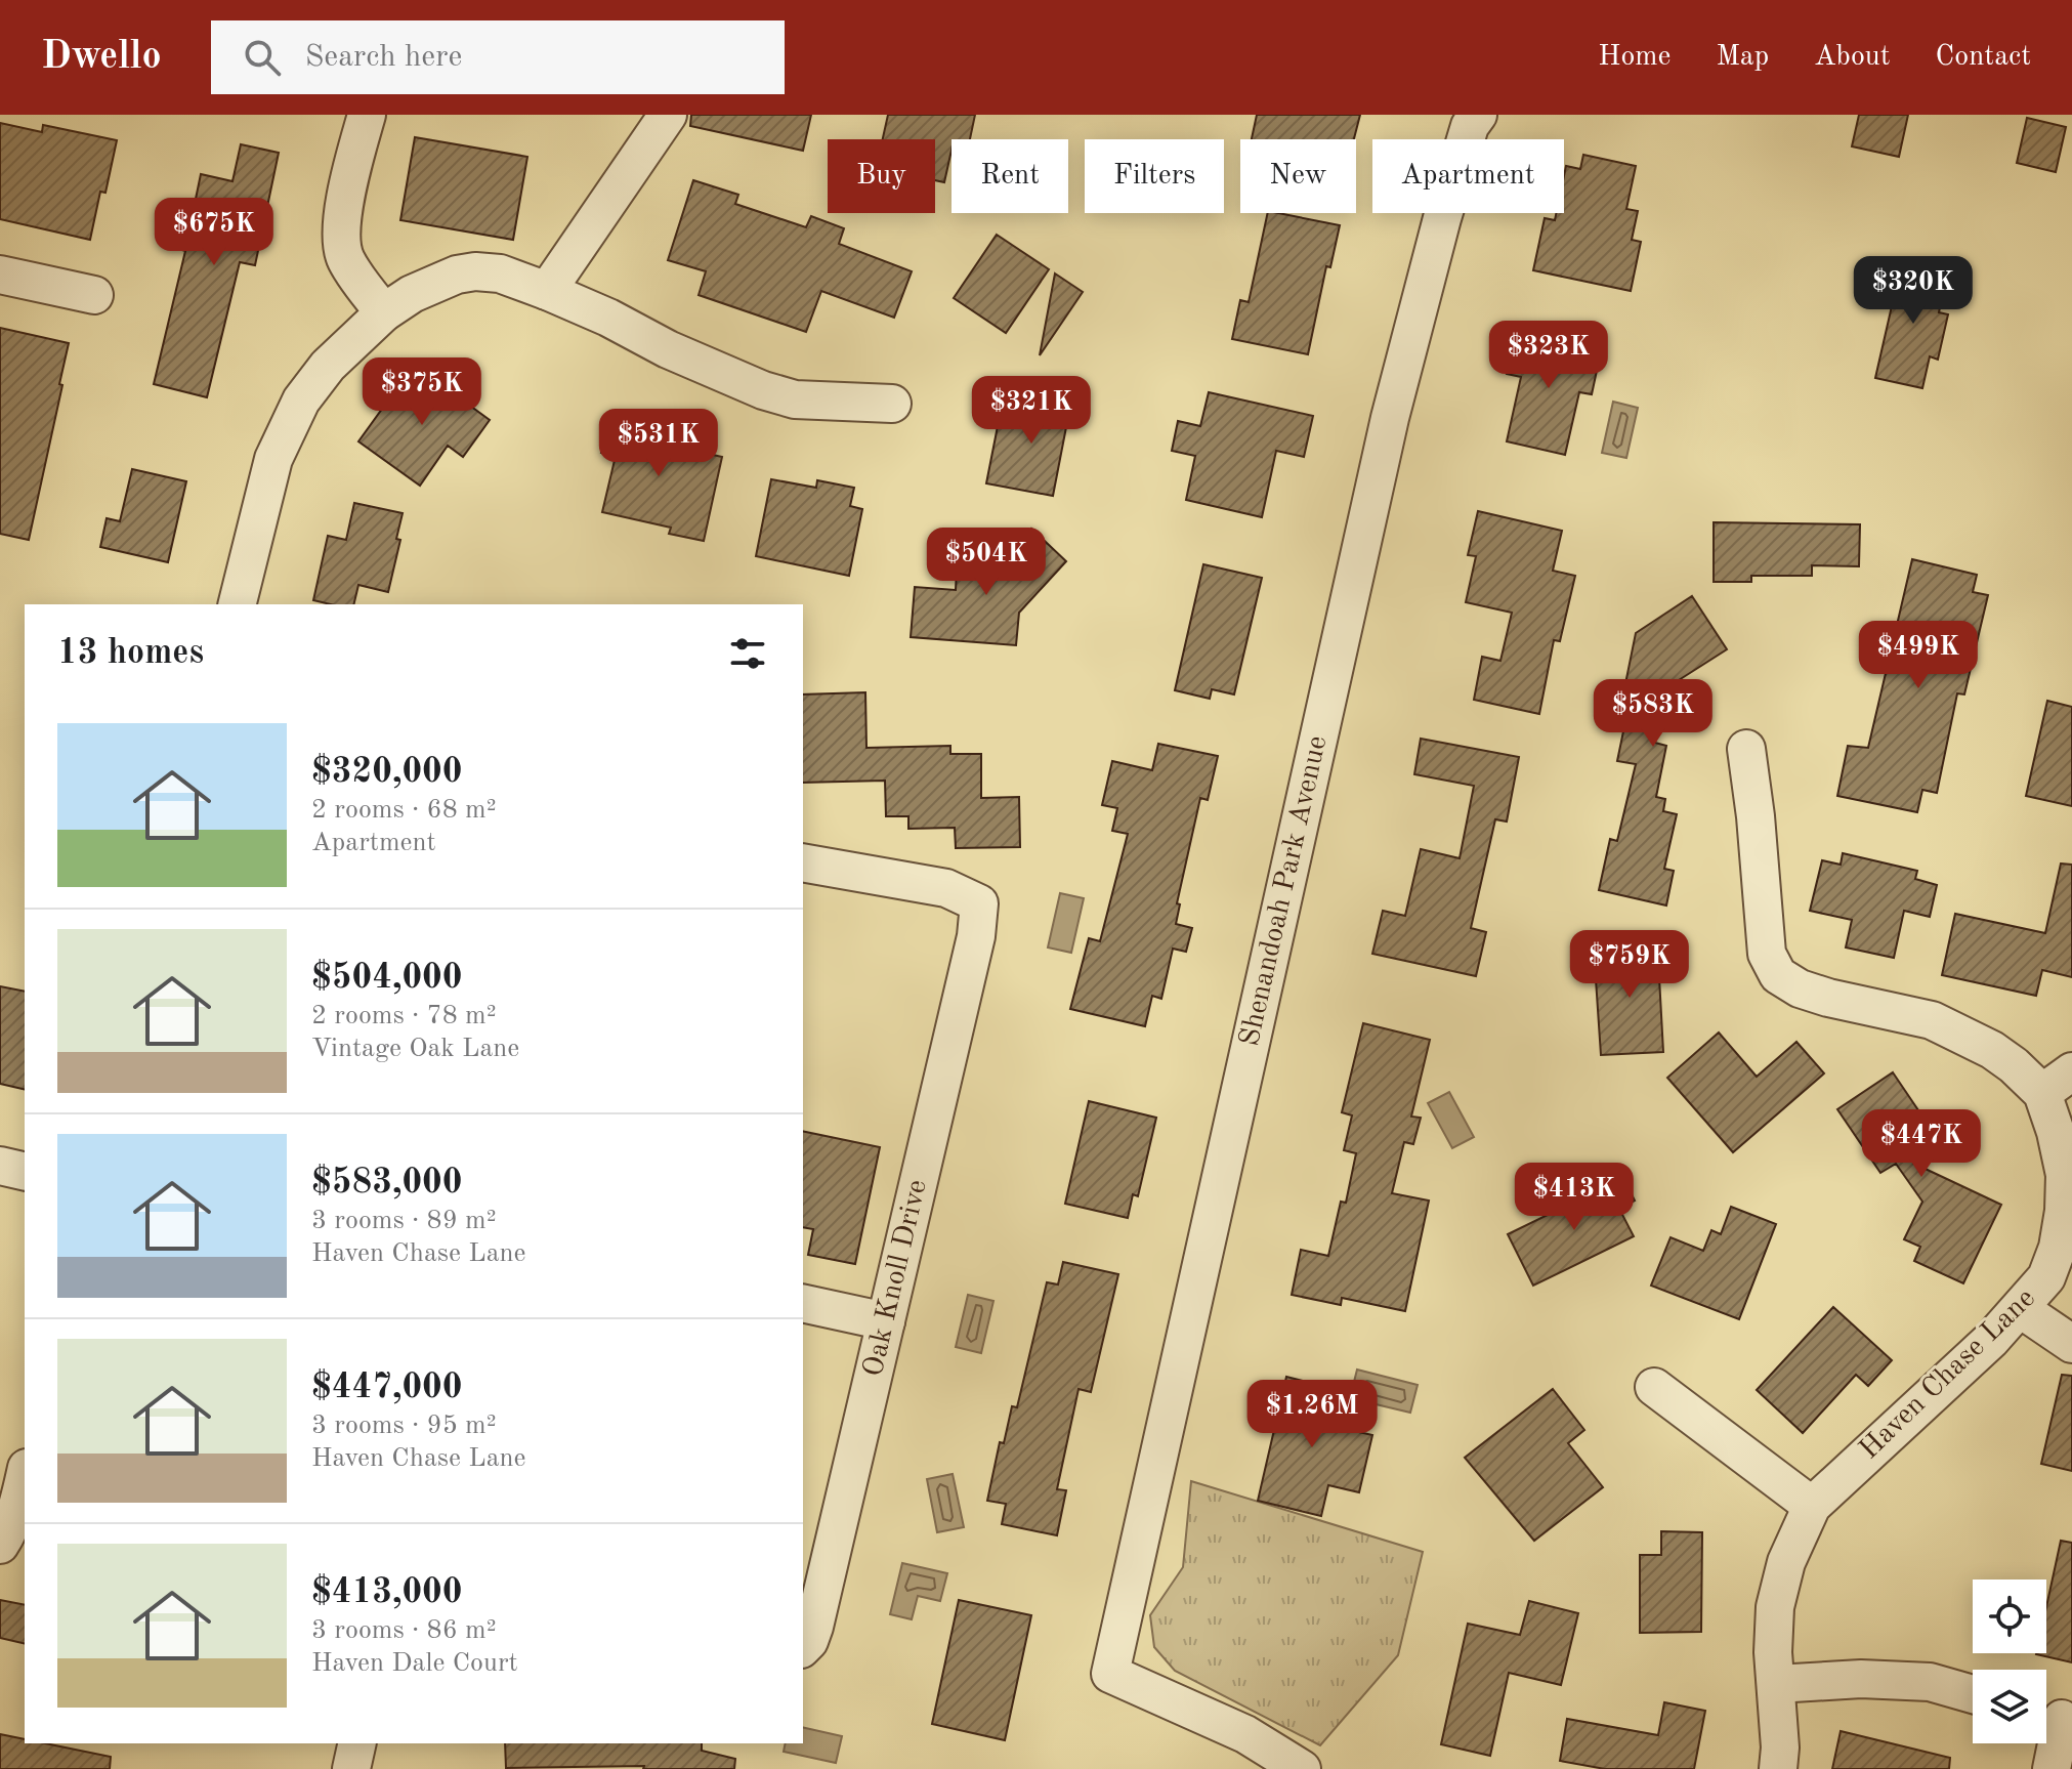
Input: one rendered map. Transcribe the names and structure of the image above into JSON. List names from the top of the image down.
{
  "streets": {
    "street": ["Shenandoah Park Avenue", "Oak Knoll Drive", "Haven Chase Lane"]
  },
  "page": {
    "header": "Dwello",
    "search": "Search here",
    "nav": [
      "Home",
      "Map",
      "About",
      "Contact"
    ],
    "chip": [
      "Buy",
      "Rent",
      "Filters",
      "New",
      "Apartment"
    ],
    "price": [
      "$675K",
      "$320K",
      "$323K",
      "$375K",
      "$321K",
      "$531K",
      "$504K",
      "$499K",
      "$583K",
      "$759K",
      "$447K",
      "$413K",
      "$1.26M"
    ],
    "heading": "13 homes",
    "list": [
      {
        "name": "$320,000",
        "note": "2 rooms · 68 m² · Apartment"
      },
      {
        "name": "$504,000",
        "note": "2 rooms · 78 m² · Vintage Oak Lane"
      },
      {
        "name": "$583,000",
        "note": "3 rooms · 89 m² · Haven Chase Lane"
      },
      {
        "name": "$447,000",
        "note": "3 rooms · 95 m² · Haven Chase Lane"
      },
      {
        "name": "$413,000",
        "note": "3 rooms · 86 m² · Haven Dale Court"
      }
    ]
  }
}
